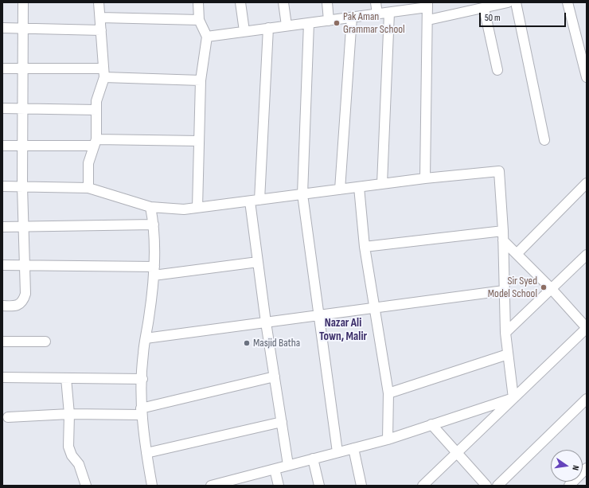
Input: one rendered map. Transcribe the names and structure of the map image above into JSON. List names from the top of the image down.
{
  "districts": ["Nazar Ali Town, Malir"],
  "places": ["Pak Aman Grammar School", "Sir Syed Model School", "Masjid Batha"],
  "scale_bar": "50 m",
  "north": "right"
}
